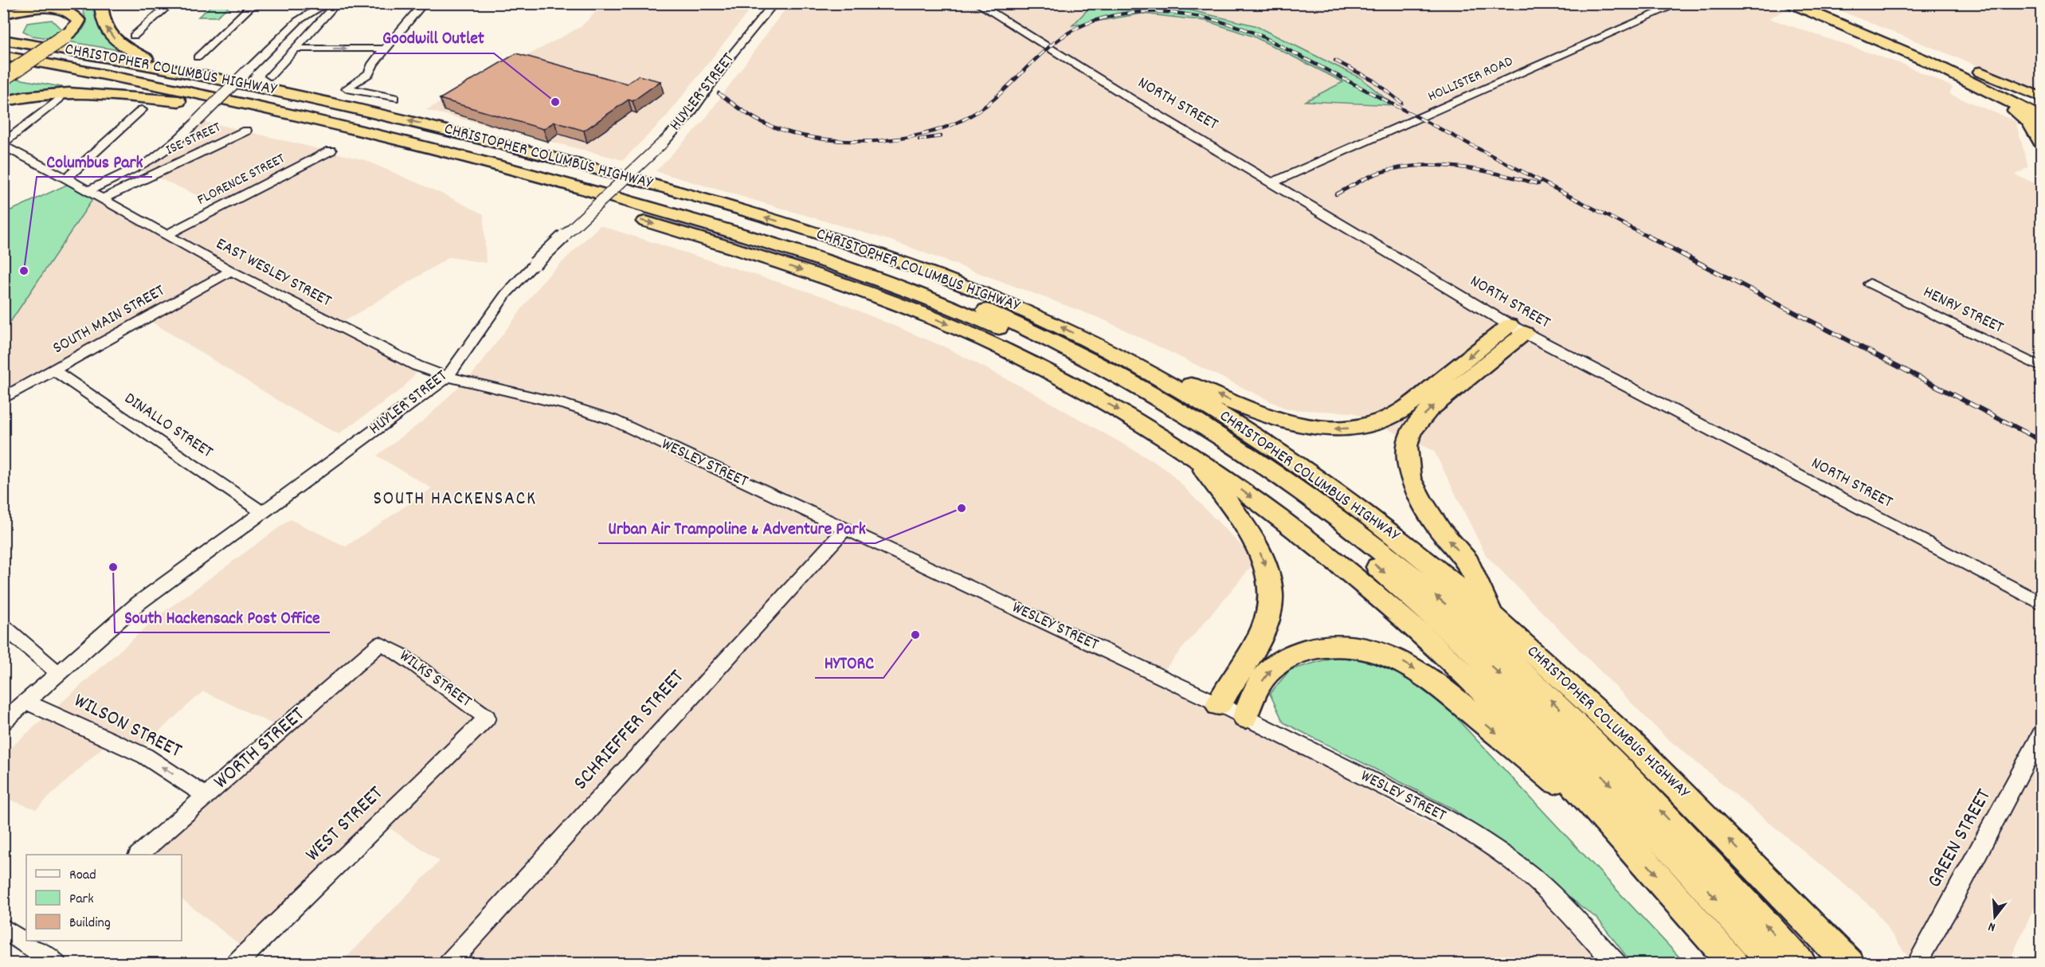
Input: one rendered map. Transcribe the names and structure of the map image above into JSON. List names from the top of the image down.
{
  "streets": {
    "highway": ["CHRISTOPHER COLUMBUS HIGHWAY"],
    "street": [
      "HOLLISTER ROAD",
      "HUYLER STREET",
      "NORTH STREET",
      "ISE STREET",
      "FLORENCE STREET",
      "EAST WESLEY STREET",
      "HENRY STREET",
      "SOUTH MAIN STREET",
      "DINALLO STREET",
      "WESLEY STREET",
      "WILKS STREET",
      "WILSON STREET",
      "SCHRIEFFER STREET",
      "WORTH STREET",
      "WEST STREET",
      "GREEN STREET"
    ]
  },
  "crossings": [
    ["HOLLISTER ROAD", "NORTH STREET"],
    ["HUYLER STREET", "EAST WESLEY STREET"],
    ["HUYLER STREET", "DINALLO STREET"],
    ["HUYLER STREET", "WESLEY STREET"],
    ["HUYLER STREET", "WILSON STREET"],
    ["ISE STREET", "EAST WESLEY STREET"],
    ["FLORENCE STREET", "EAST WESLEY STREET"],
    ["EAST WESLEY STREET", "SOUTH MAIN STREET"],
    ["EAST WESLEY STREET", "WESLEY STREET"],
    ["SOUTH MAIN STREET", "DINALLO STREET"],
    ["WESLEY STREET", "SCHRIEFFER STREET"],
    ["WILKS STREET", "WORTH STREET"],
    ["WILKS STREET", "WEST STREET"],
    ["WILSON STREET", "WORTH STREET"]
  ],
  "one_way": ["WILSON STREET"],
  "districts": ["SOUTH HACKENSACK"],
  "places": [
    "Goodwill Outlet",
    "Columbus Park",
    "Urban Air Trampoline & Adventure Park",
    "South Hackensack Post Office",
    "HYTORC"
  ],
  "legend": ["Road", "Park", "Building"],
  "north": "bottom"
}
